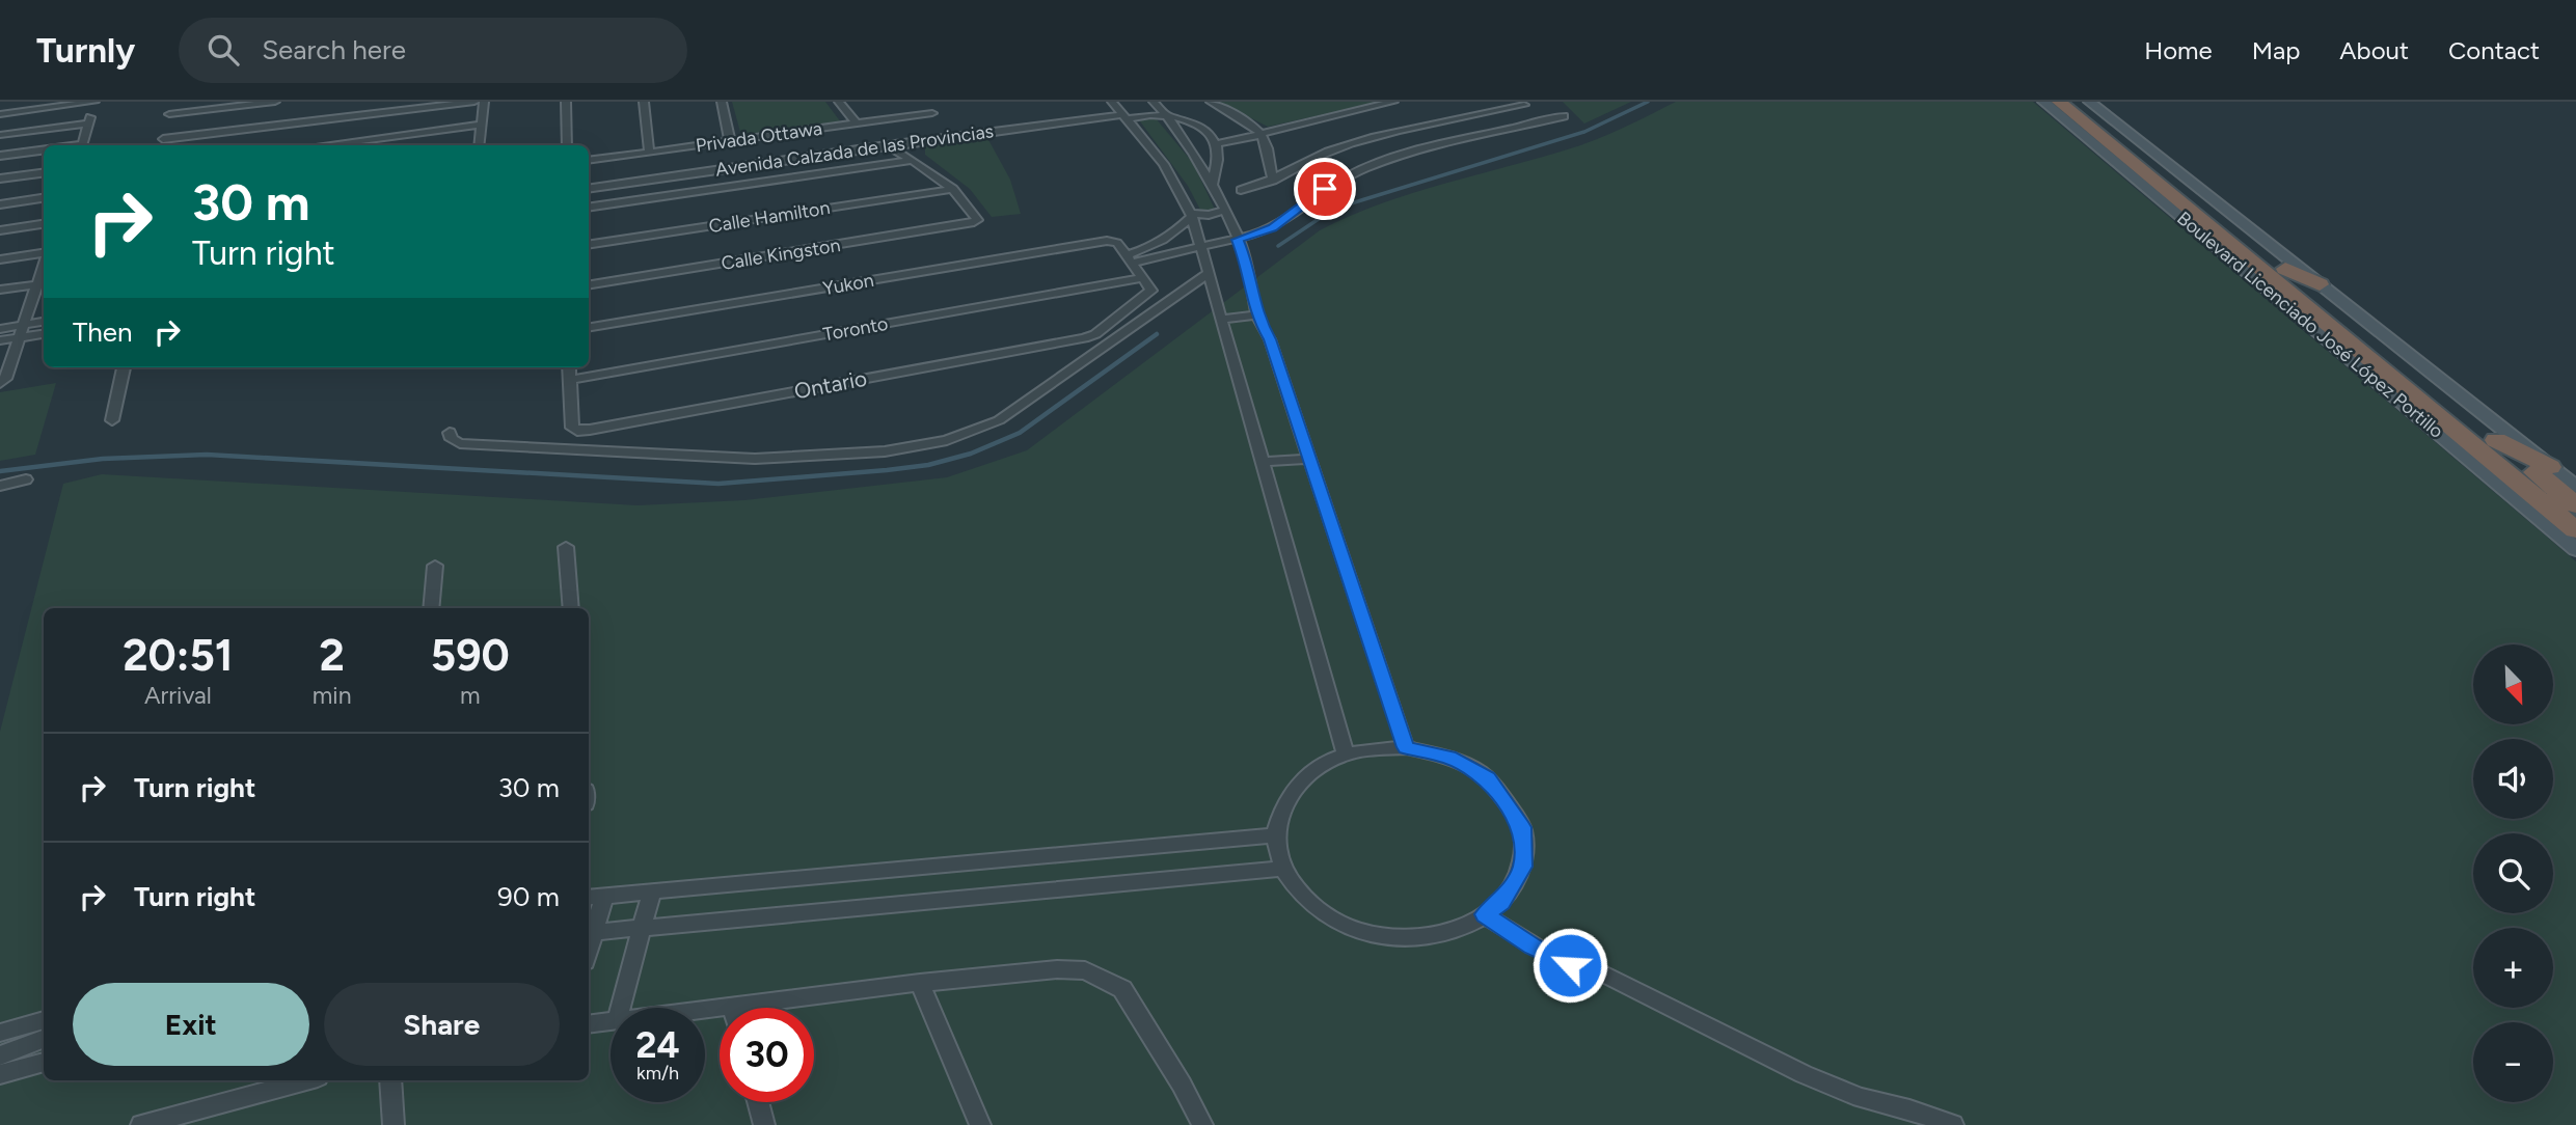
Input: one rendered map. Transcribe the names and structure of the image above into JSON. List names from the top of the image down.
{
  "streets": {
    "highway": ["Boulevard Licenciado José López Portillo"],
    "street": [
      "Privada Ottawa",
      "Avenida Calzada de las Provincias",
      "Calle Hamilton",
      "Calle Kingston",
      "Yukon",
      "Toronto",
      "Ontario"
    ]
  },
  "crossings": [
    ["Privada Ottawa", "Avenida Calzada de las Provincias"],
    ["Calle Hamilton", "Calle Kingston"],
    ["Toronto", "Ontario"]
  ],
  "north": "bottom right",
  "page": {
    "header": "Turnly",
    "search": "Search here",
    "nav": [
      "Home",
      "Map",
      "About",
      "Contact"
    ],
    "turn": ["30 m", "Turn right"],
    "then": "Then",
    "eta": [
      "20:51",
      "Arrival",
      "2",
      "min",
      "590",
      "m"
    ],
    "map_buttons": ["+", "−"],
    "list": [
      {
        "name": "Turn right",
        "value": "30 m"
      },
      {
        "name": "Turn right",
        "value": "90 m"
      }
    ],
    "buttons": ["Exit", "Share"],
    "speed": "24 km/h",
    "limit": "30"
  }
}
